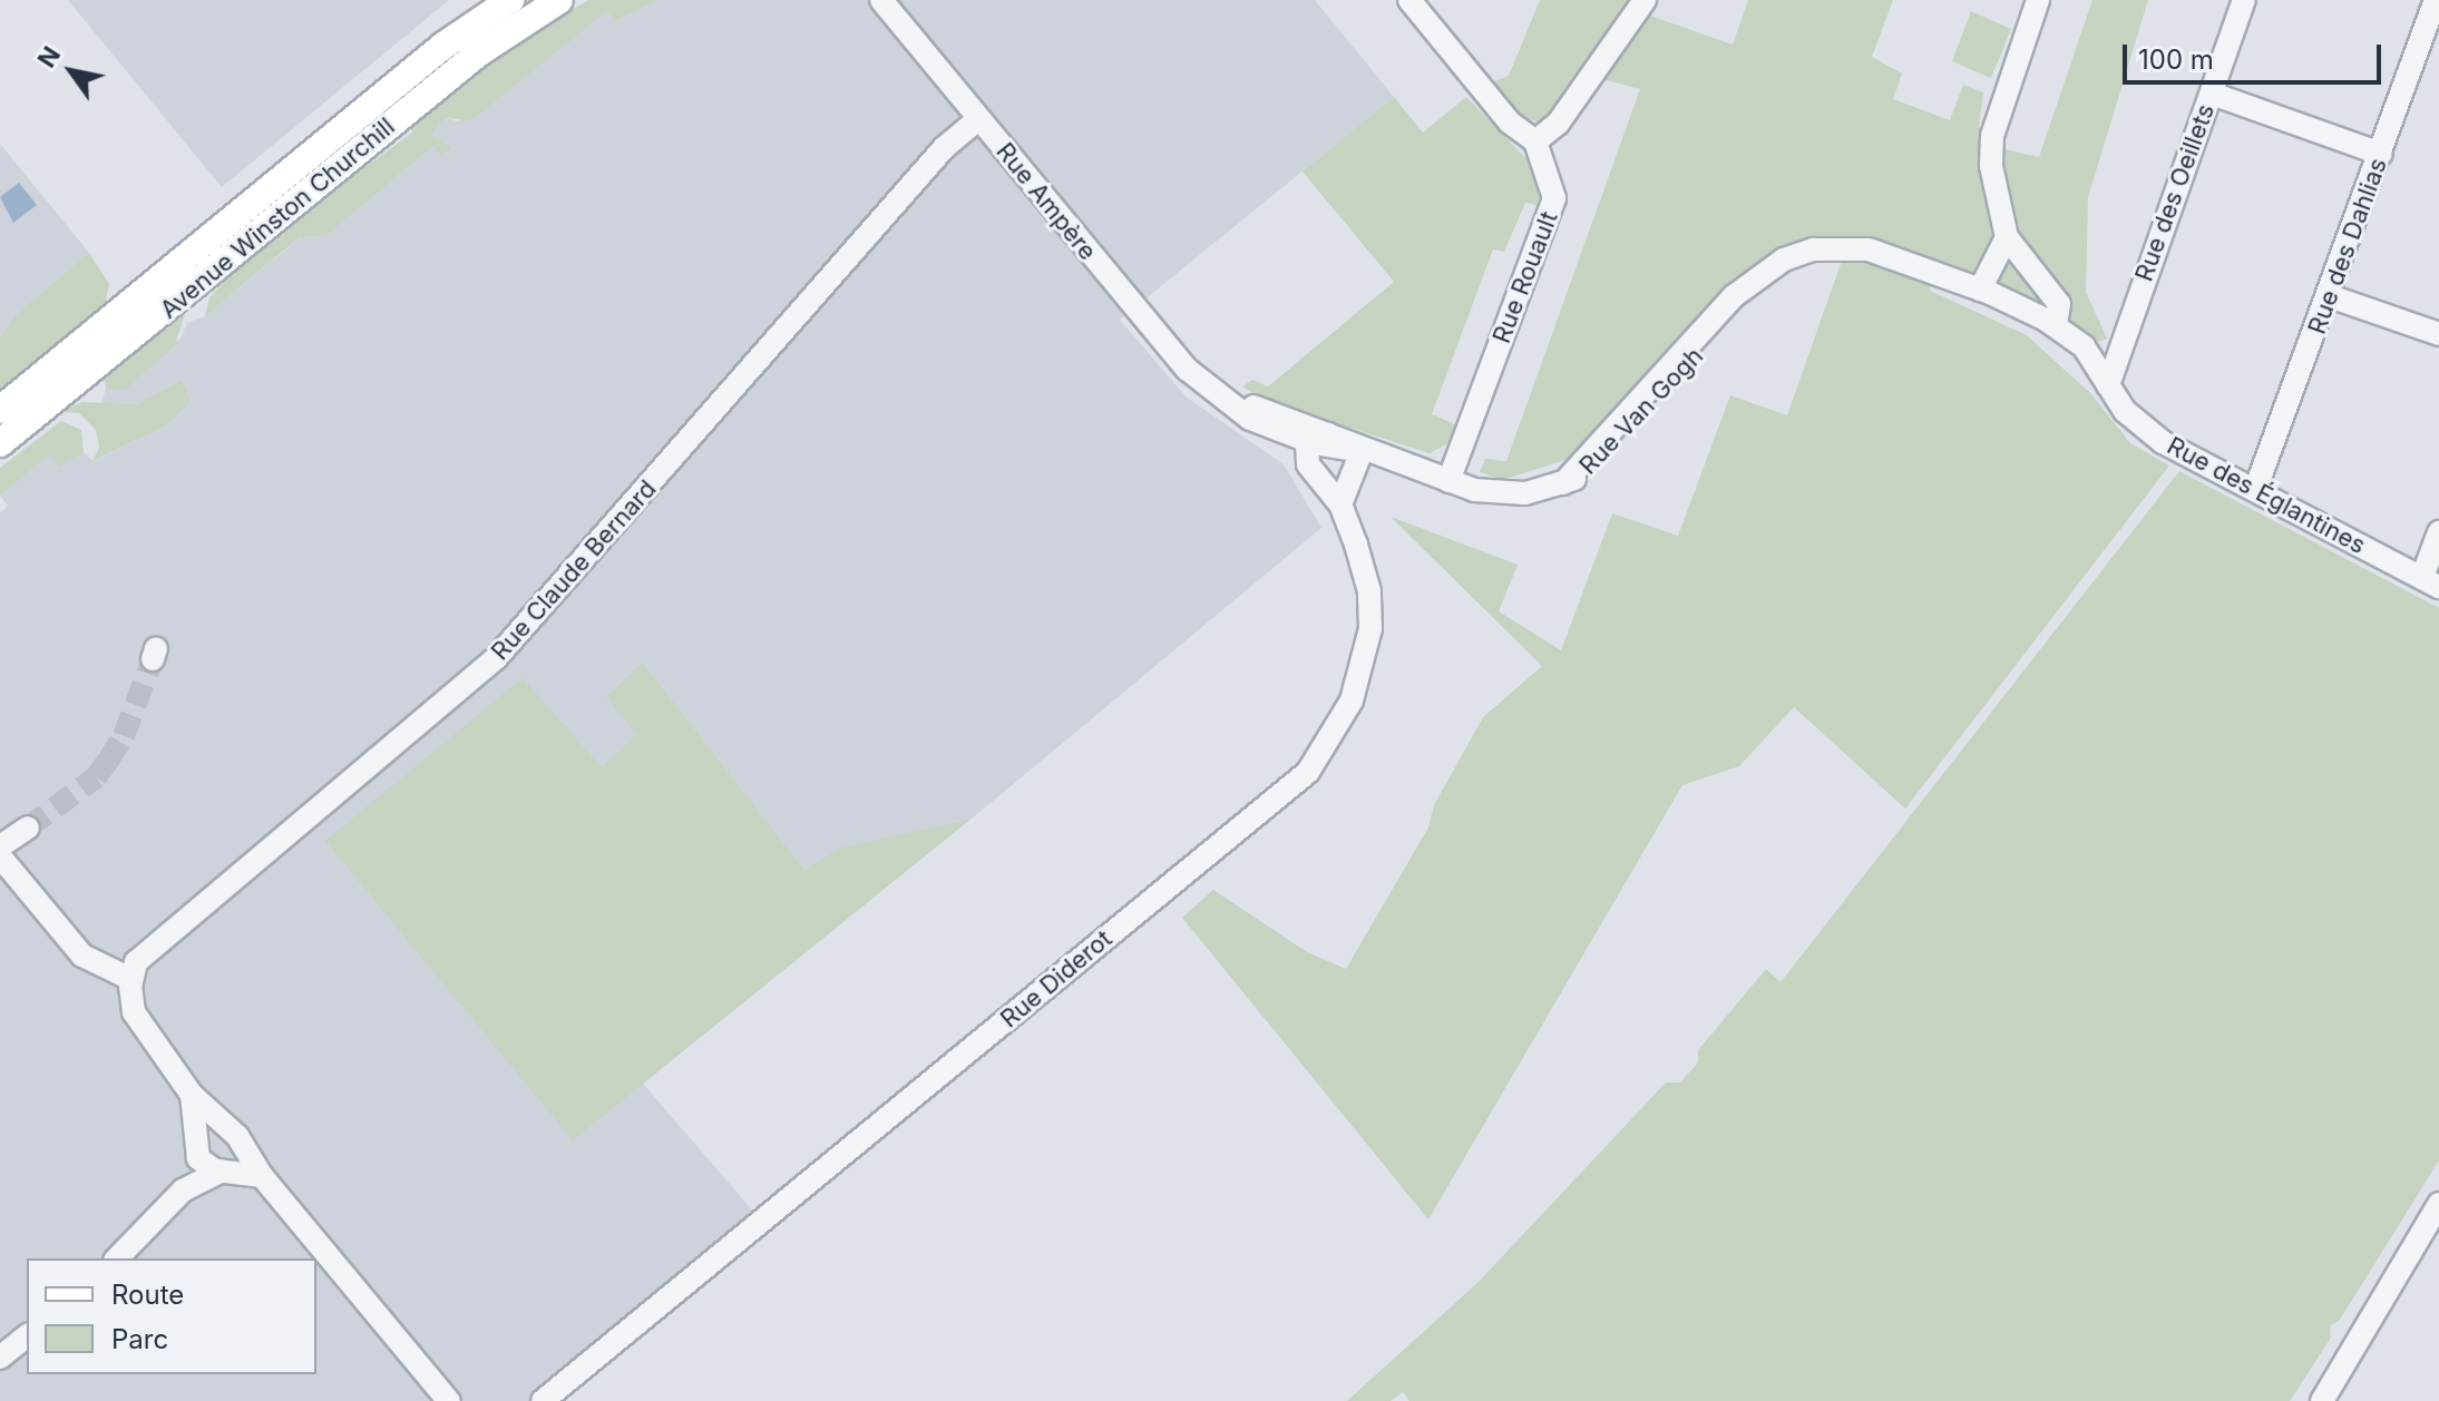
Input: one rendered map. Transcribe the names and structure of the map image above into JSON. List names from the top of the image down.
{
  "streets": {
    "main road": ["Avenue Winston Churchill"],
    "street": [
      "Rue des Oeillets",
      "Rue Ampère",
      "Rue des Dahlias",
      "Rue Rouault",
      "Rue Van Gogh",
      "Rue des Églantines",
      "Rue Claude Bernard",
      "Rue Diderot"
    ]
  },
  "crossings": [
    ["Rue des Oeillets", "Rue Van Gogh"],
    ["Rue des Oeillets", "Rue des Églantines"],
    ["Rue Ampère", "Rue Rouault"],
    ["Rue Ampère", "Rue Van Gogh"],
    ["Rue Ampère", "Rue Claude Bernard"],
    ["Rue Ampère", "Rue Diderot"],
    ["Rue des Dahlias", "Rue des Églantines"],
    ["Rue Van Gogh", "Rue des Églantines"]
  ],
  "legend": ["Route", "Parc"],
  "scale_bar": "100 m",
  "north": "top left"
}
